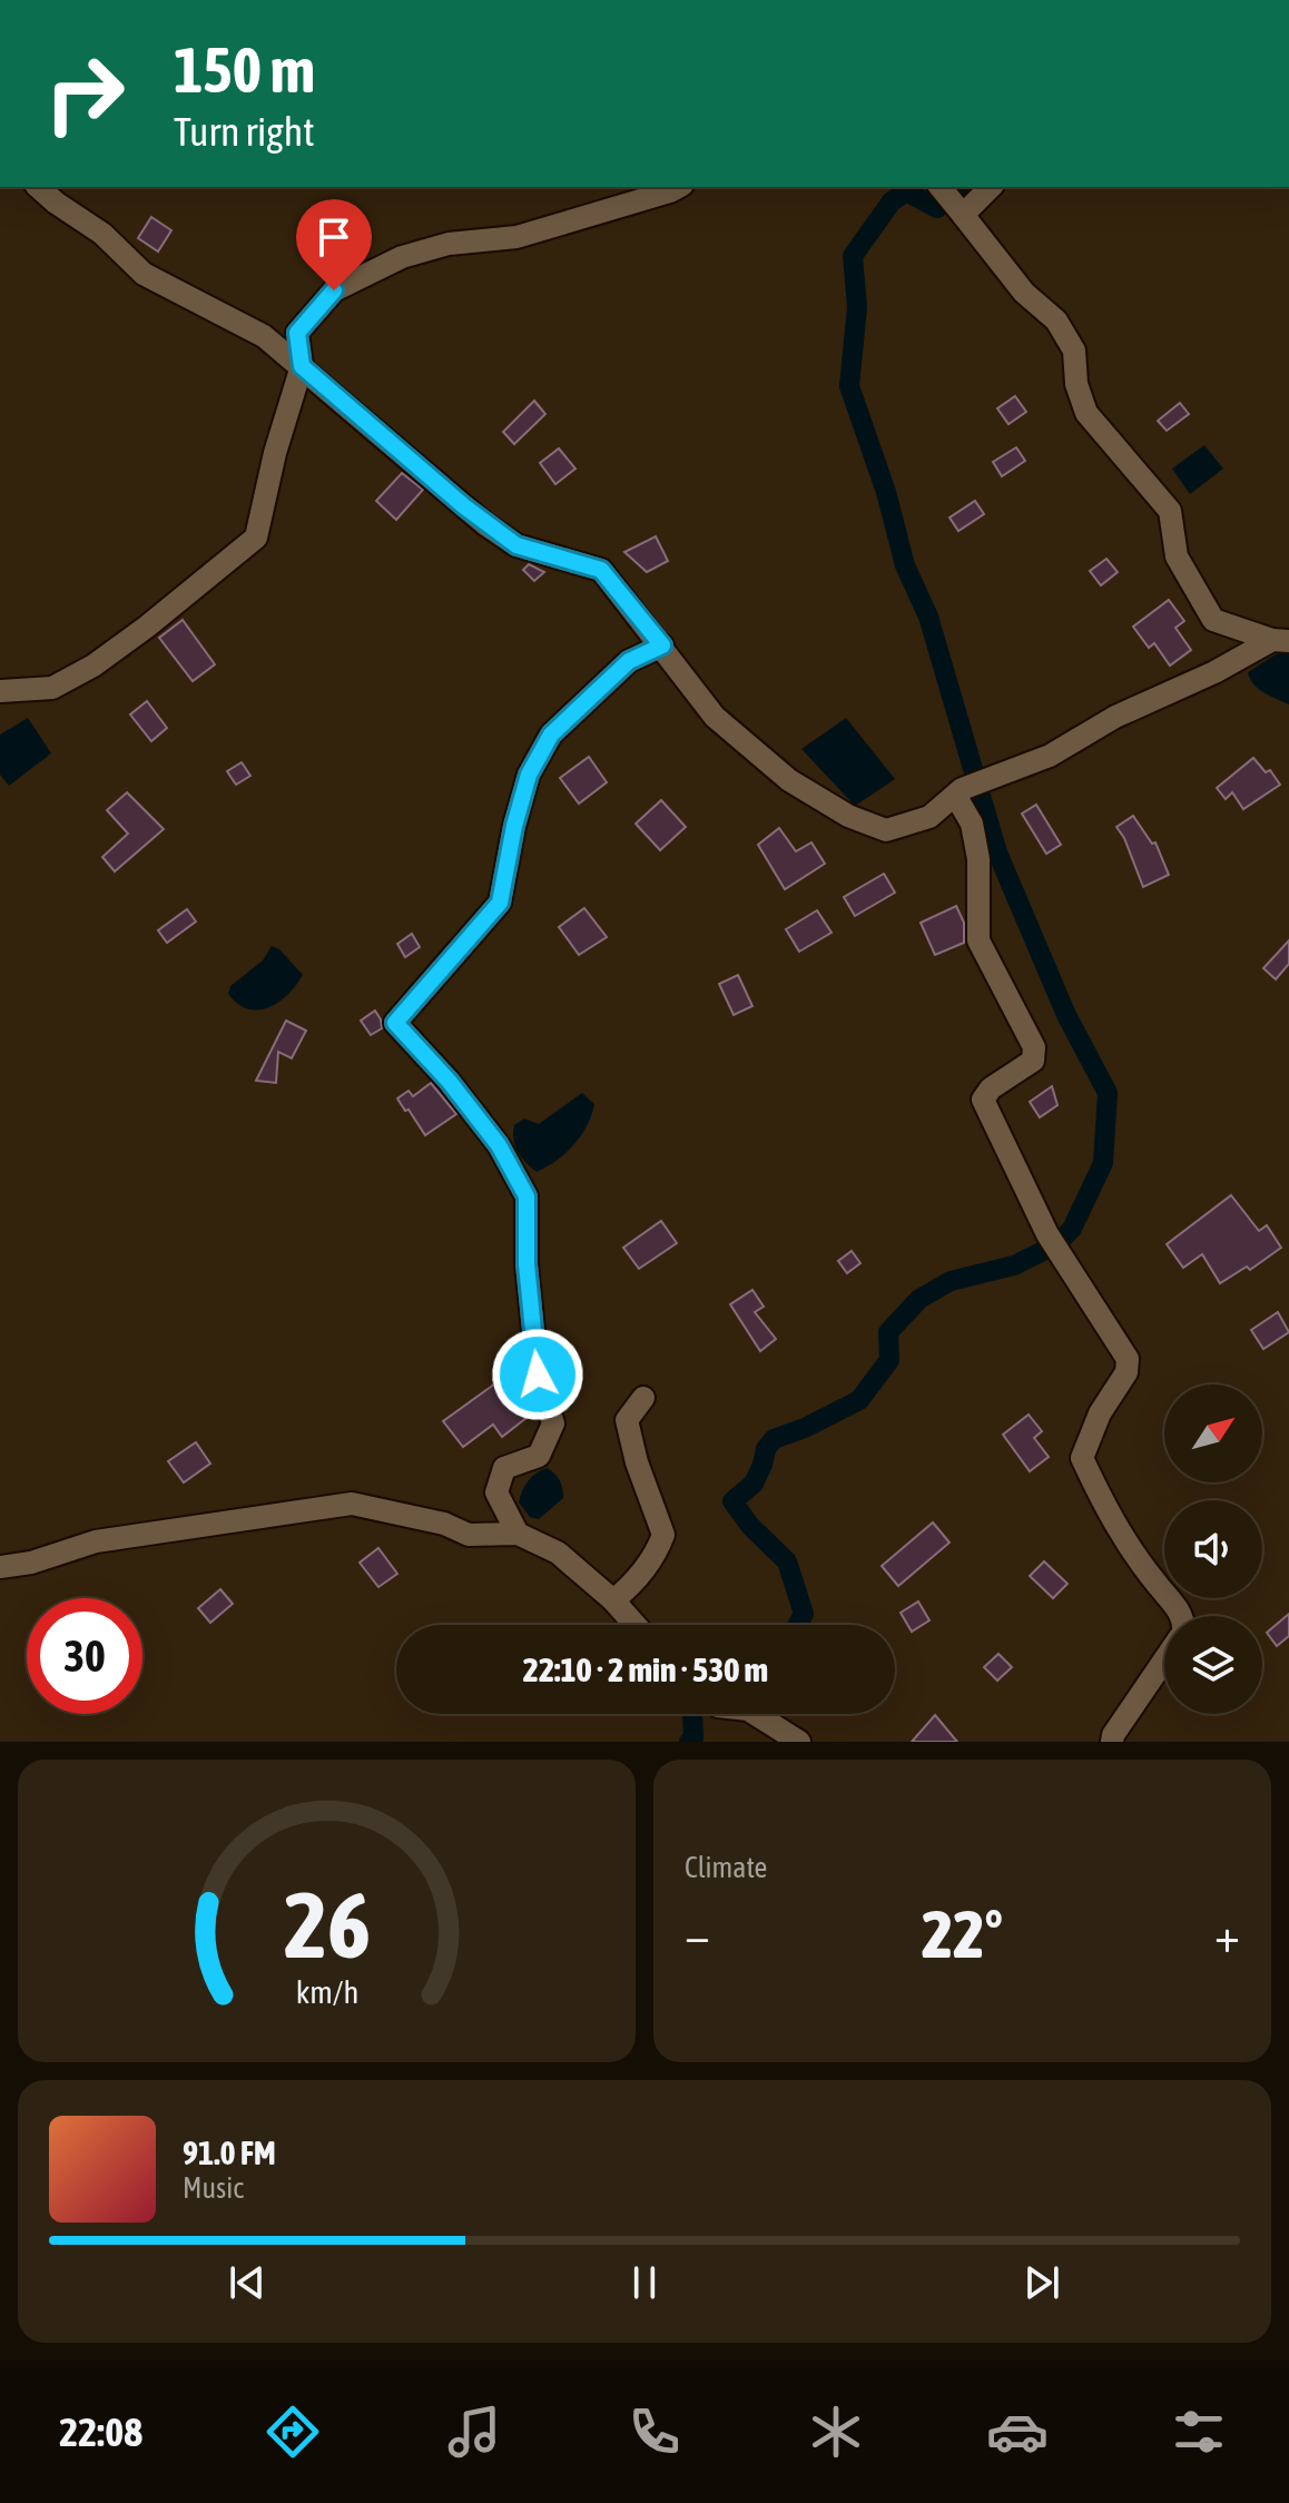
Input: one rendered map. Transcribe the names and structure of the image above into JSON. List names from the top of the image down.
{
  "north": "top right",
  "page": {
    "turn": ["150 m", "Turn right"],
    "limit": "30",
    "trip": "22:10 · 2 min · 530 m",
    "tile": "Climate",
    "heat": ["−", "22°", "+"],
    "song": ["91.0 FM", "Music"],
    "tabs": "22:08",
    "gauge": ["26", "km/h"]
  }
}
